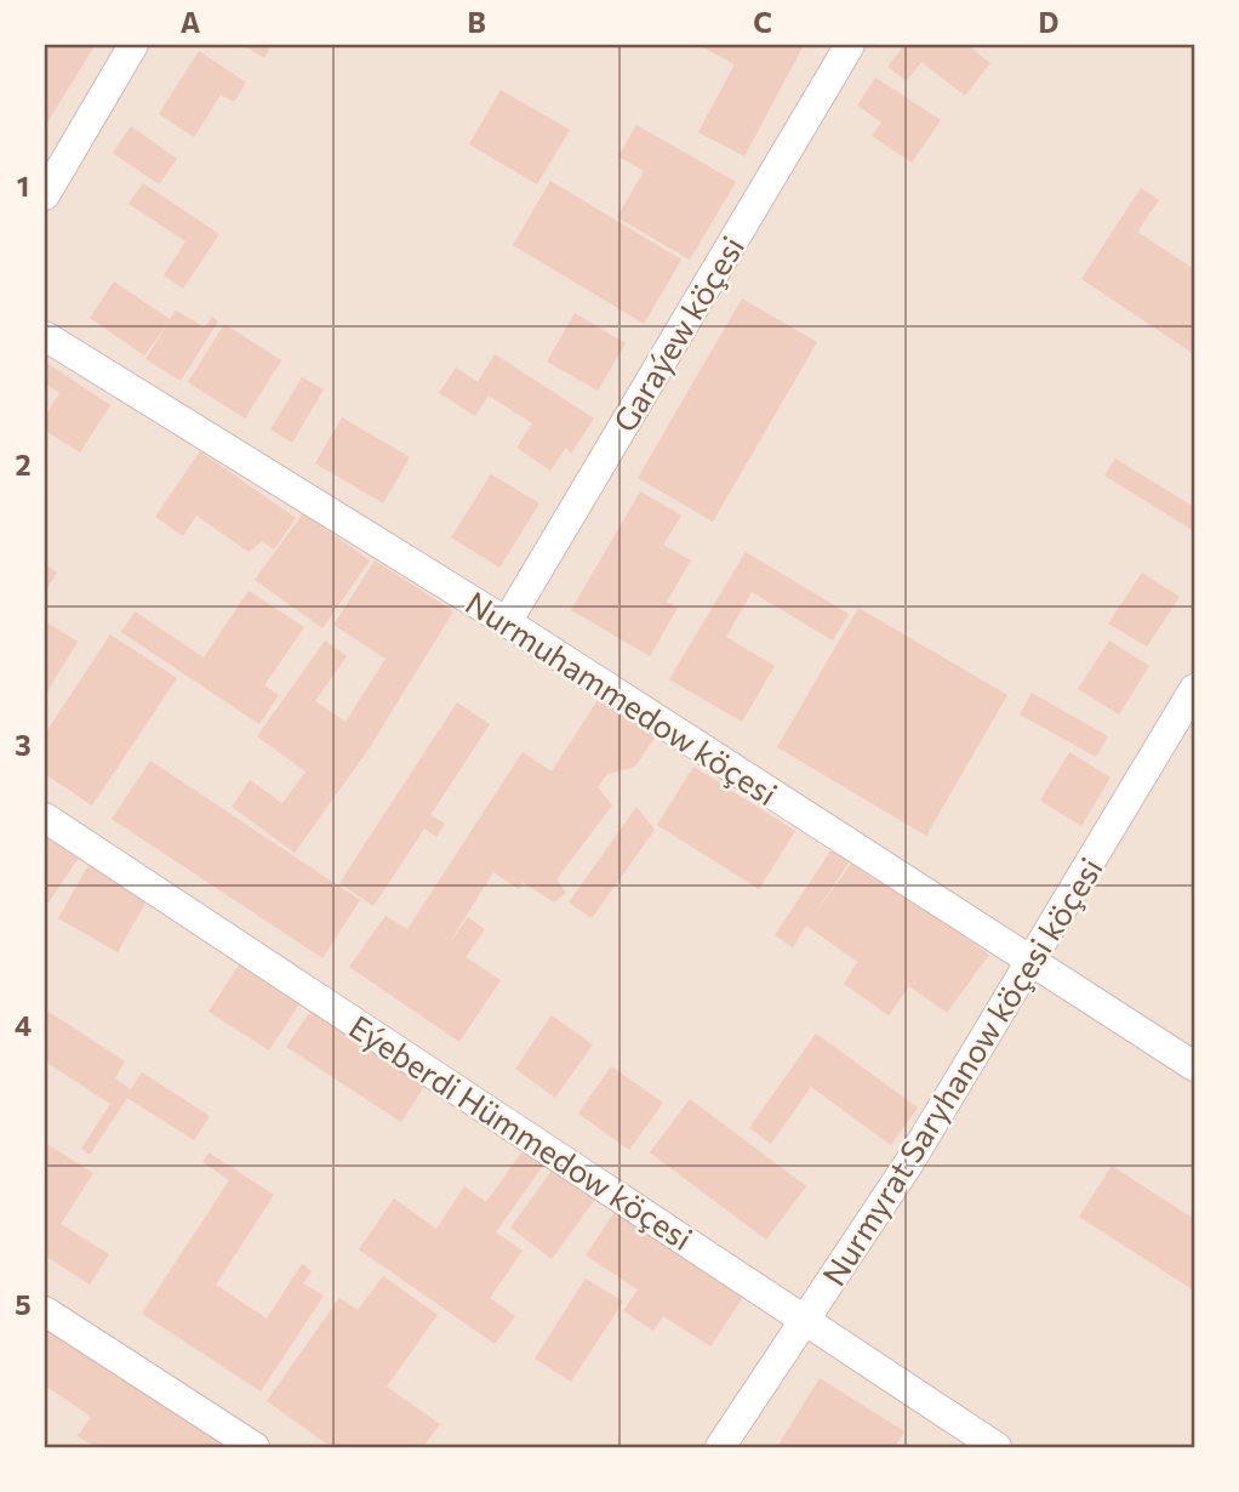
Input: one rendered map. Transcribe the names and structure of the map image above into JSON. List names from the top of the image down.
{
  "streets": {
    "street": [
      "Garaýew köçesi",
      "Nurmuhammedow köçesi",
      "Nurmyrat Saryhanow köçesi köçesi",
      "Eýeberdi Hümmedow köçesi"
    ]
  },
  "crossings": [
    ["Garaýew köçesi", "Nurmuhammedow köçesi"],
    ["Nurmuhammedow köçesi", "Nurmyrat Saryhanow köçesi köçesi"],
    ["Nurmyrat Saryhanow köçesi köçesi", "Eýeberdi Hümmedow köçesi"]
  ],
  "grid": {
    "columns": [
      "A",
      "B",
      "C",
      "D"
    ],
    "rows": [
      "1",
      "2",
      "3",
      "4",
      "5"
    ]
  }
}
